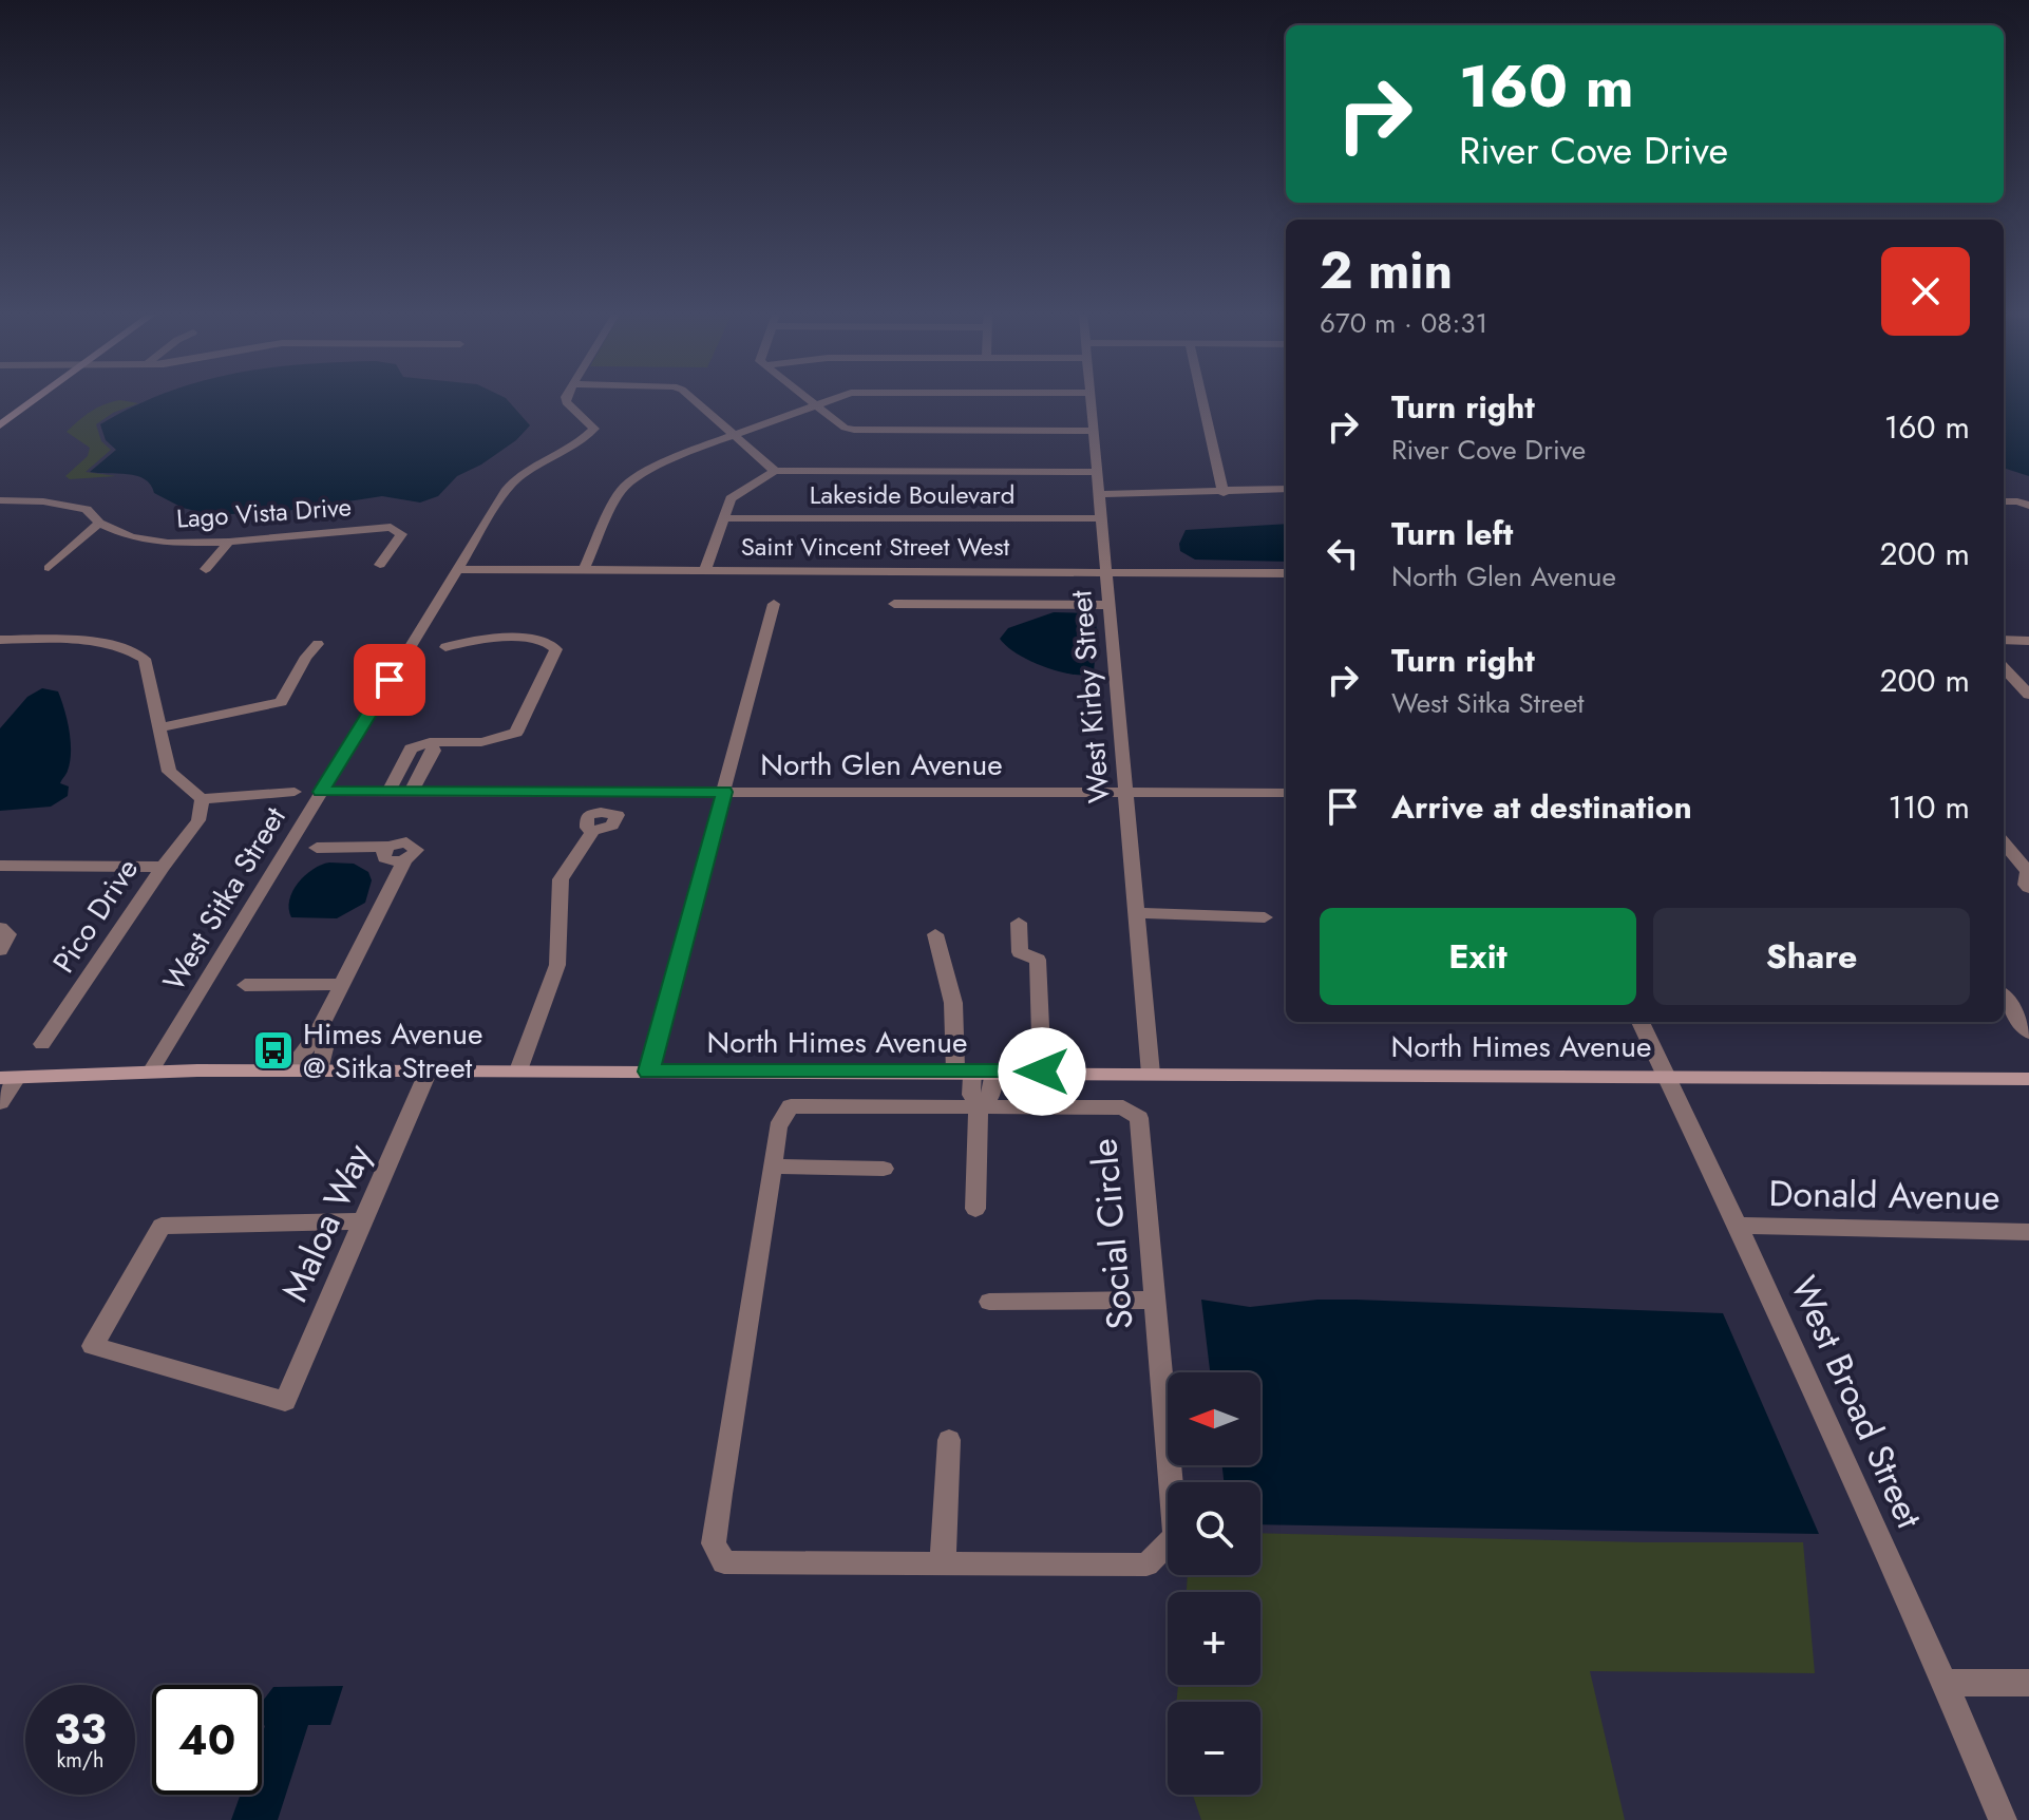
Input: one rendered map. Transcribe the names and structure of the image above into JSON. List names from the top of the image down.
{
  "streets": {
    "street": [
      "Lakeside Boulevard",
      "Lago Vista Drive",
      "Saint Vincent Street West",
      "West Kirby Street",
      "North Glen Avenue",
      "West Sitka Street",
      "Pico Drive",
      "North Himes Avenue",
      "Donald Avenue",
      "Maloa Way",
      "Social Circle",
      "West Broad Street"
    ]
  },
  "crossings": [
    ["Lakeside Boulevard", "West Kirby Street"],
    ["Saint Vincent Street West", "West Kirby Street"],
    ["Saint Vincent Street West", "West Sitka Street"],
    ["West Kirby Street", "North Glen Avenue"],
    ["West Kirby Street", "North Himes Avenue"],
    ["North Glen Avenue", "West Sitka Street"],
    ["West Sitka Street", "North Himes Avenue"],
    ["North Himes Avenue", "Maloa Way"],
    ["North Himes Avenue", "West Broad Street"],
    ["Donald Avenue", "West Broad Street"]
  ],
  "places": {
    "bus stop": ["Himes Avenue @ Sitka Street"]
  },
  "north": "left",
  "page": {
    "turn": ["160 m", "River Cove Drive"],
    "heading": ["2 min", "670 m · 08:31"],
    "list": [
      {
        "name": "Turn right",
        "note": "River Cove Drive",
        "value": "160 m"
      },
      {
        "name": "Turn left",
        "note": "North Glen Avenue",
        "value": "200 m"
      },
      {
        "name": "Turn right",
        "note": "West Sitka Street",
        "value": "200 m"
      },
      {
        "name": "Arrive at destination",
        "value": "110 m"
      }
    ],
    "buttons": ["Exit", "Share"],
    "map_buttons": ["+", "−"],
    "speed": "33 km/h",
    "limit": "40"
  }
}
